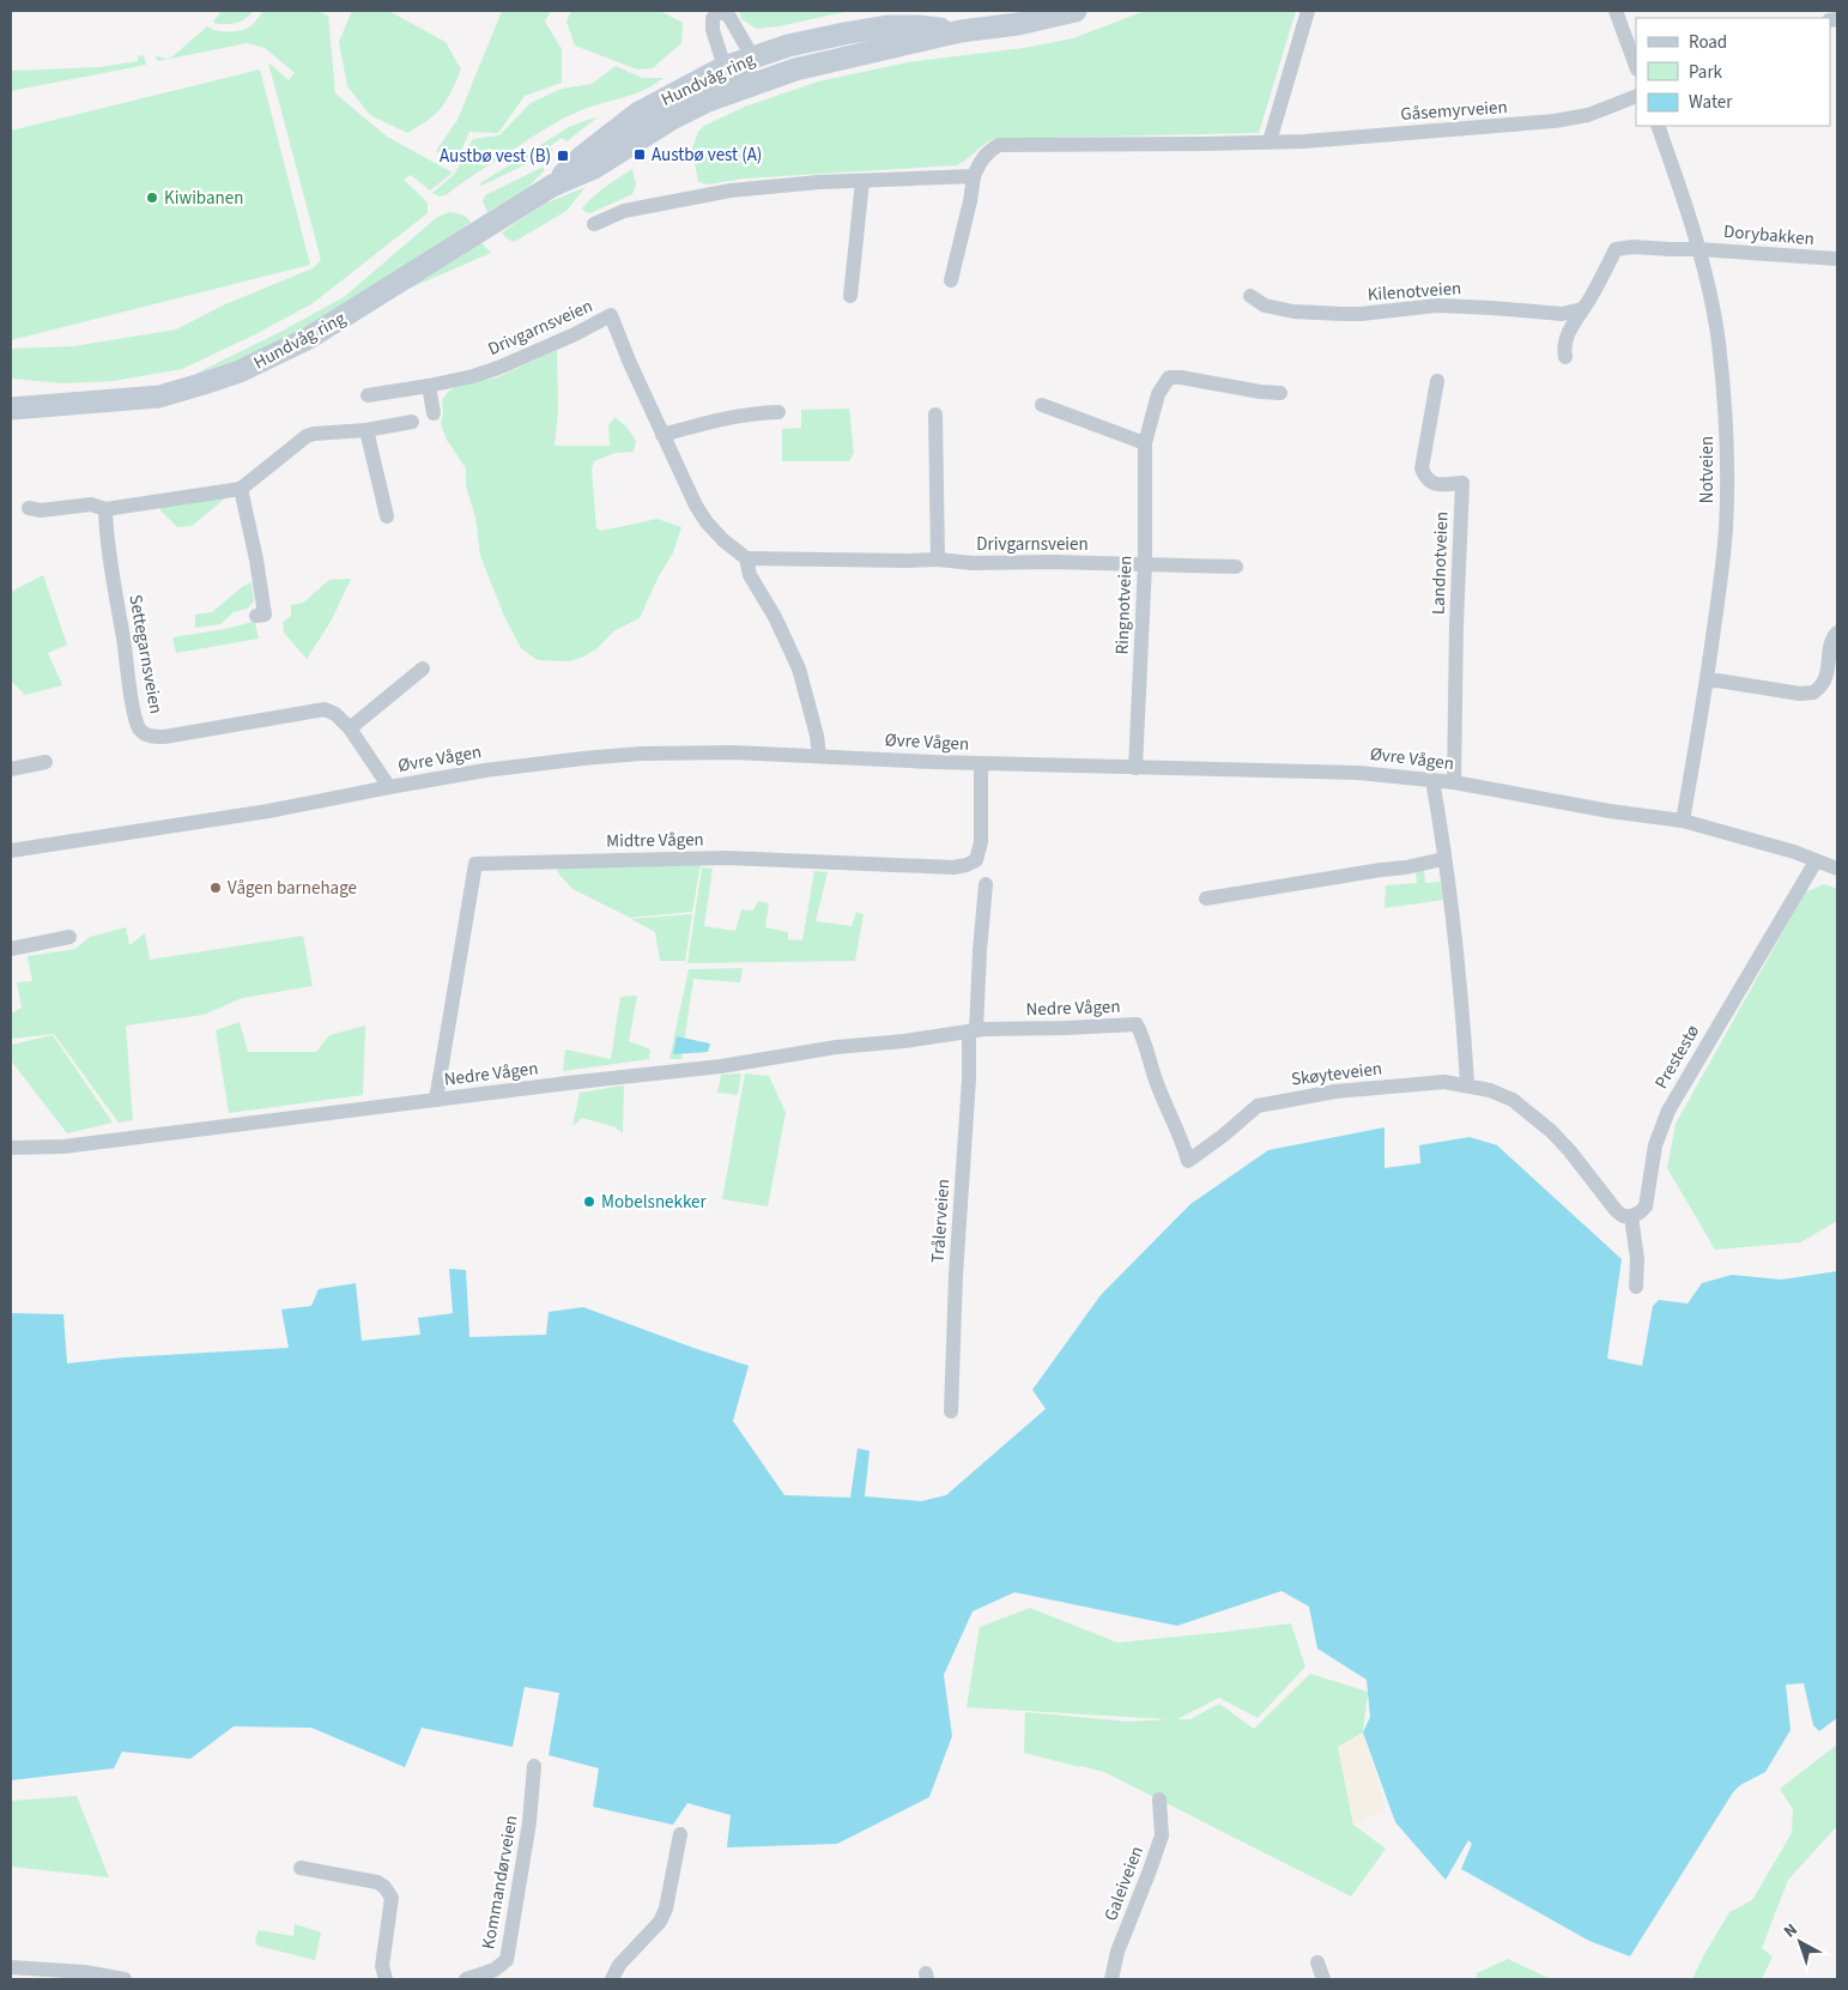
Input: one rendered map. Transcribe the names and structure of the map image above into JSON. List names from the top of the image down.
{
  "streets": {
    "main road": ["Hundvåg ring"],
    "street": [
      "Gåsemyrveien",
      "Dorybakken",
      "Kilenotveien",
      "Drivgarnsveien",
      "Notveien",
      "Landnotveien",
      "Ringnotveien",
      "Settegarnsveien",
      "Øvre Vågen",
      "Midtre Vågen",
      "Nedre Vågen",
      "Prestestø",
      "Skøyteveien",
      "Trålerveien",
      "Kommandørveien",
      "Galeiveien"
    ]
  },
  "crossings": [
    ["Dorybakken", "Notveien"],
    ["Drivgarnsveien", "Ringnotveien"],
    ["Notveien", "Øvre Vågen"],
    ["Landnotveien", "Øvre Vågen"],
    ["Ringnotveien", "Øvre Vågen"],
    ["Settegarnsveien", "Øvre Vågen"],
    ["Øvre Vågen", "Midtre Vågen"],
    ["Øvre Vågen", "Prestestø"],
    ["Midtre Vågen", "Nedre Vågen"],
    ["Nedre Vågen", "Skøyteveien"],
    ["Nedre Vågen", "Trålerveien"],
    ["Prestestø", "Skøyteveien"]
  ],
  "places": {
    "transit": ["Austbø vest (A)", "Austbø vest (B)"],
    "other": ["Kiwibanen", "Vågen barnehage", "Mobelsnekker"]
  },
  "legend": ["Road", "Park", "Water"],
  "north": "top left"
}
